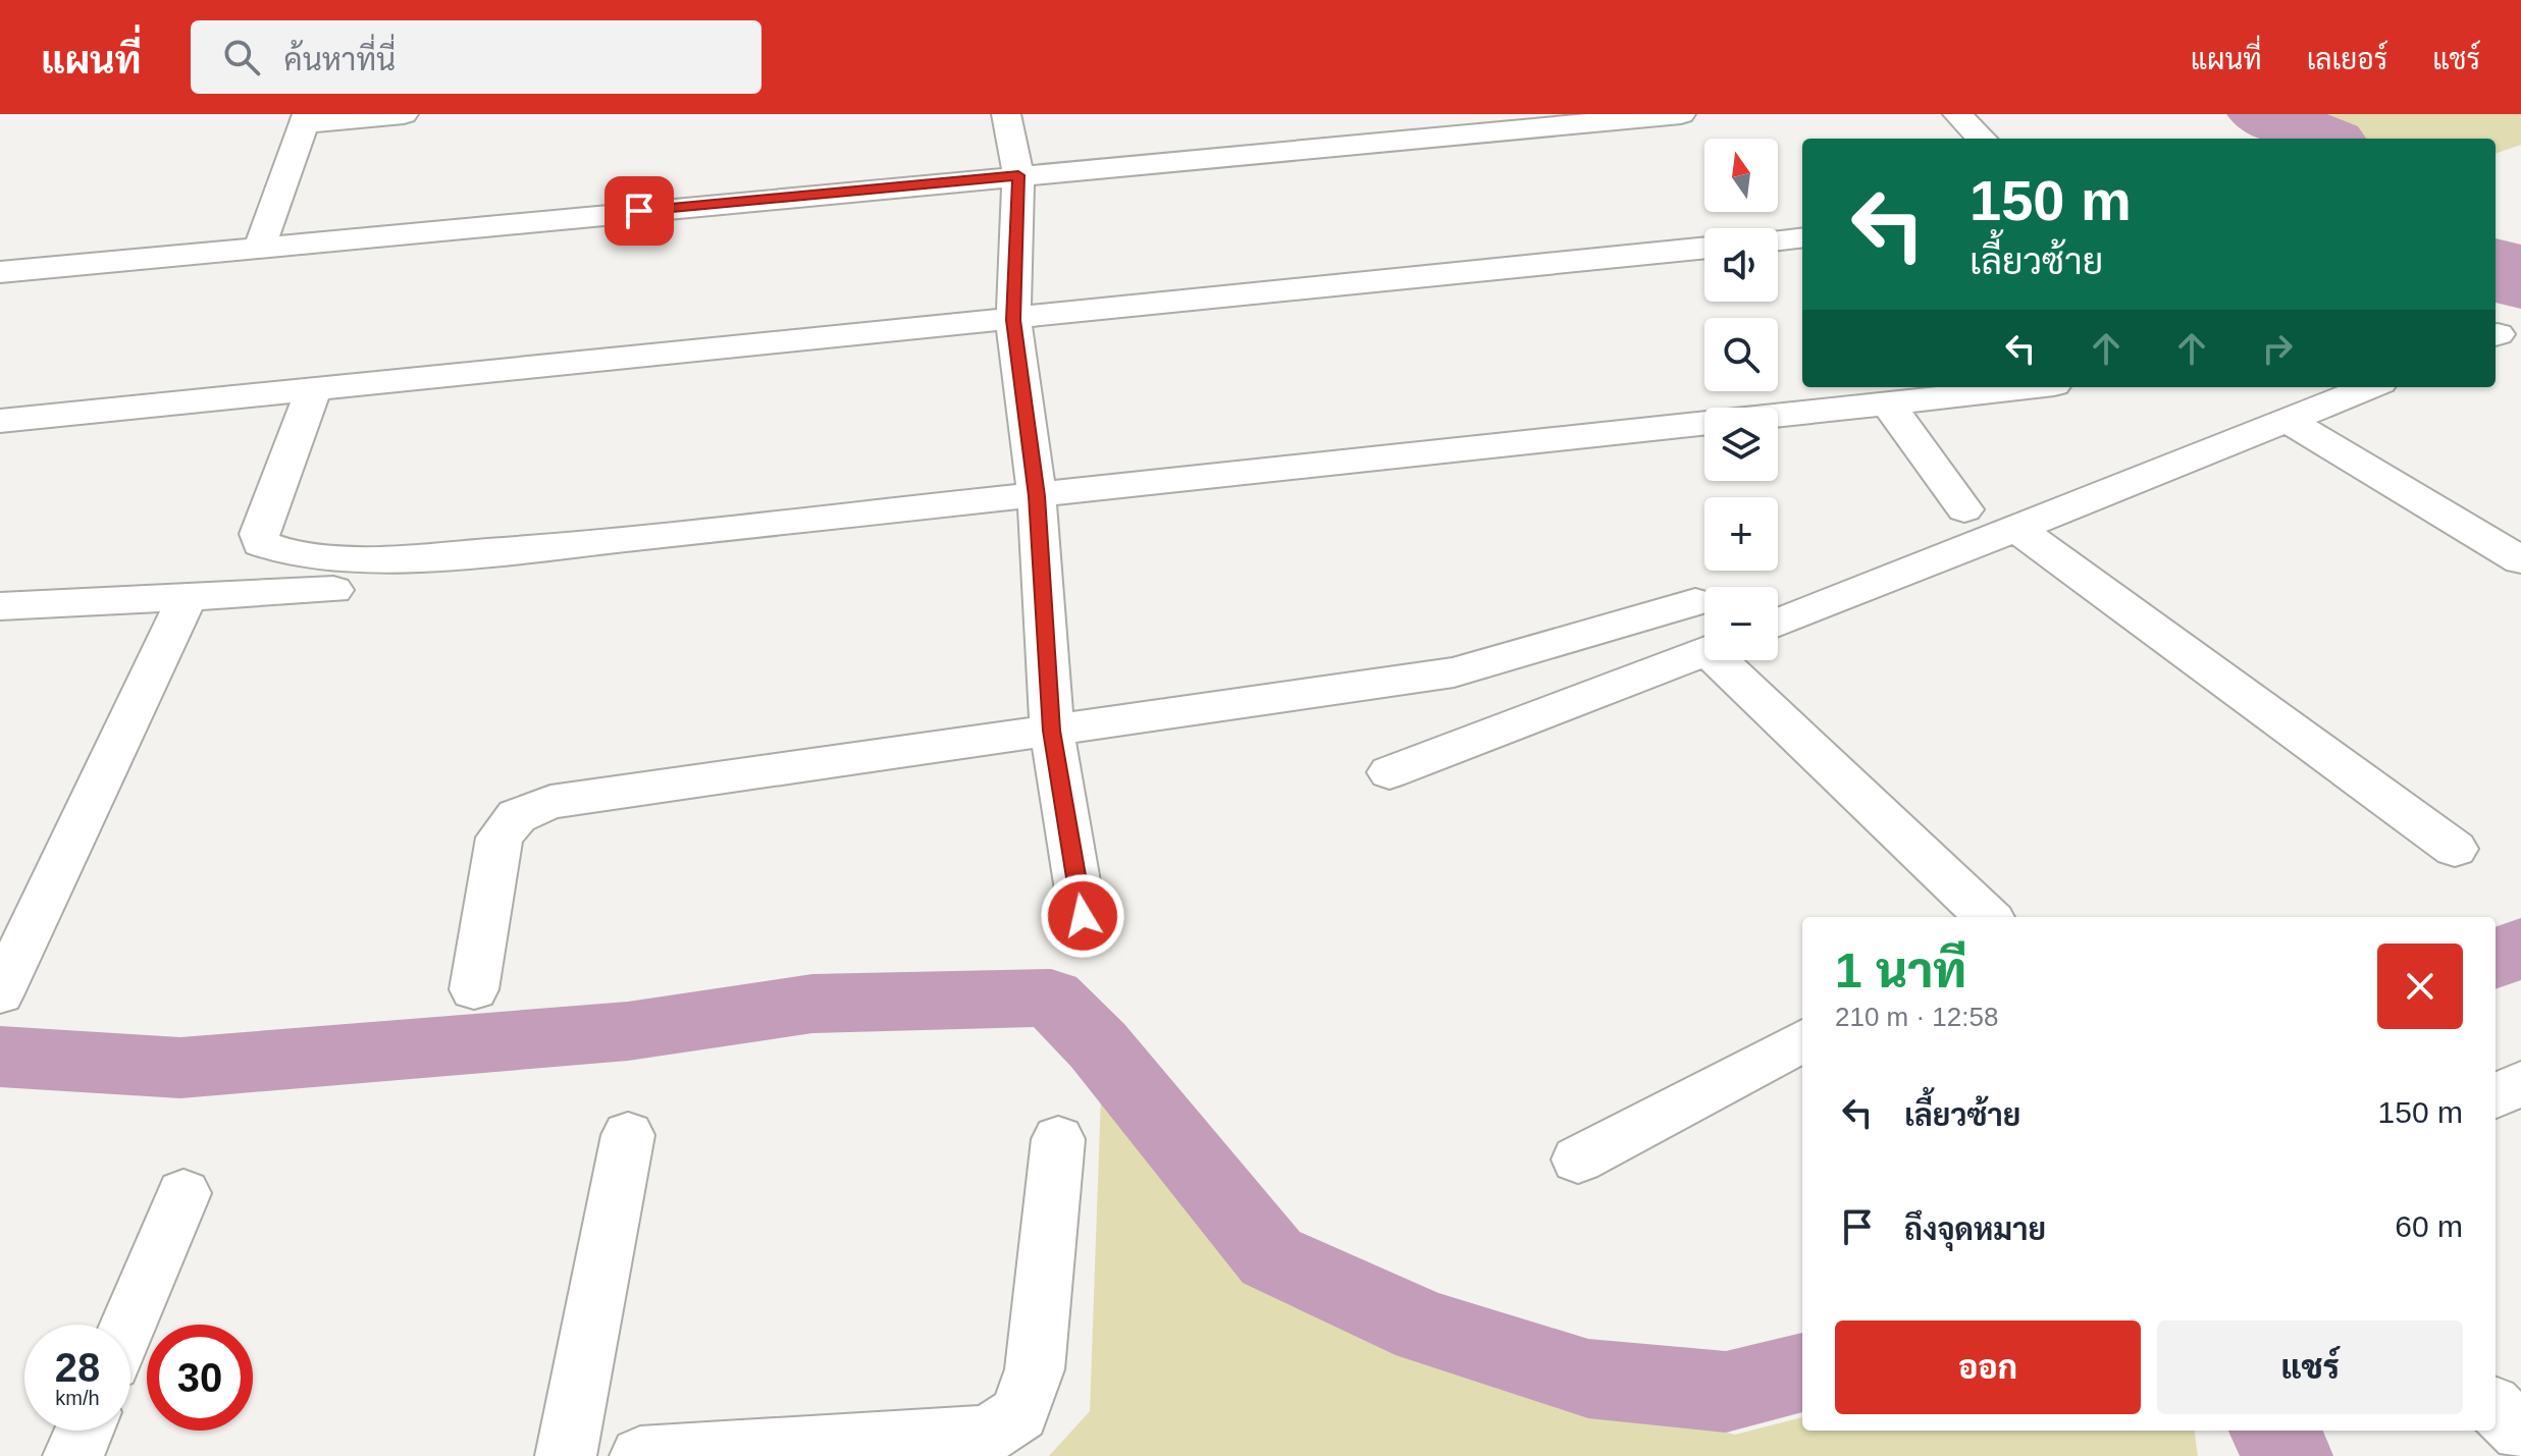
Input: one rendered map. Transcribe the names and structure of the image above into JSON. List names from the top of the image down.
{
  "north": "top",
  "page": {
    "header": "แผนที่",
    "search": "ค้นหาที่นี่",
    "nav": ["แผนที่", "เลเยอร์", "แชร์"],
    "map_buttons": ["+", "−"],
    "turn": ["150 m", "เลี้ยวซ้าย"],
    "heading": ["1 นาที", "210 m · 12:58"],
    "list": [
      {
        "name": "เลี้ยวซ้าย",
        "value": "150 m"
      },
      {
        "name": "ถึงจุดหมาย",
        "value": "60 m"
      }
    ],
    "buttons": ["ออก", "แชร์"],
    "speed": "28 km/h",
    "limit": "30"
  }
}
